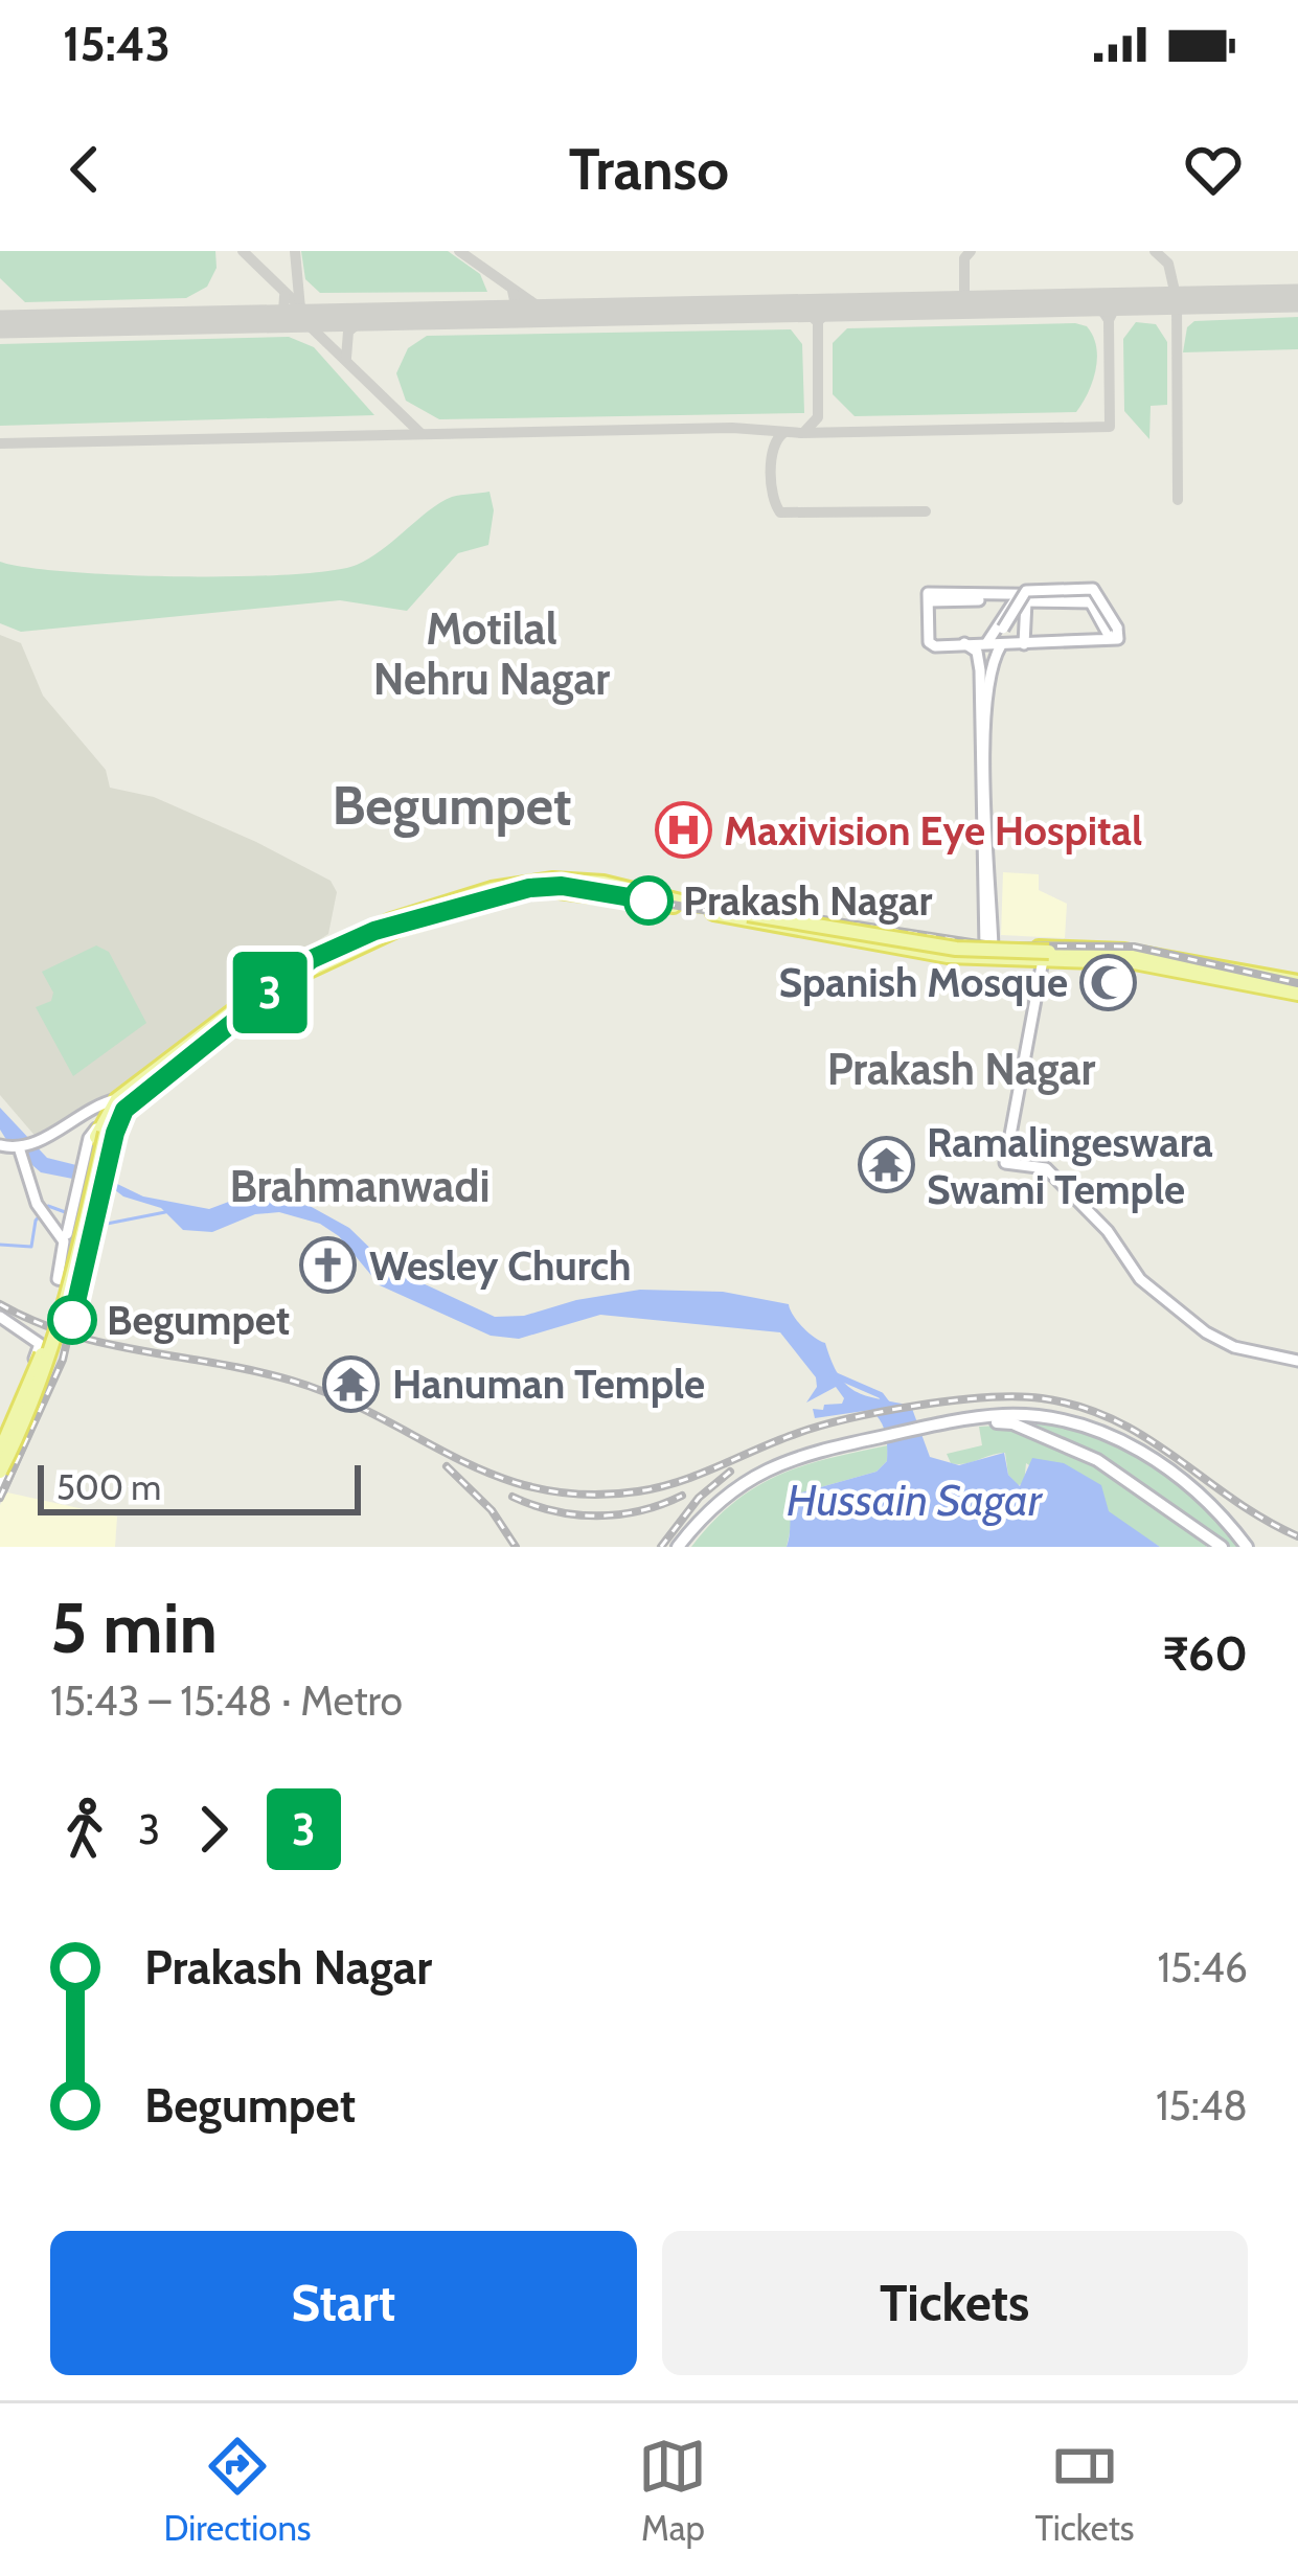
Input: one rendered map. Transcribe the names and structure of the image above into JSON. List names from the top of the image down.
{
  "districts": [
    "Motilal Nehru Nagar",
    "Begumpet",
    "Prakash Nagar",
    "Brahmanwadi"
  ],
  "water": ["Hussain Sagar"],
  "places": {
    "hospital": ["Maxivision Eye Hospital"],
    "other": ["Prakash Nagar", "Begumpet"],
    "mosque": ["Spanish Mosque"],
    "temple": ["Ramalingeswara Swami Temple", "Hanuman Temple"],
    "church": ["Wesley Church"]
  },
  "lines": ["metro line 3"],
  "scale_bar": "500 m",
  "page": {
    "status": "15:43",
    "header": "Transo",
    "on_map": "3",
    "scale": "500 m",
    "heading": ["5 min", "15:43 – 15:48 · Metro", "₹60"],
    "legs": ["3", "3"],
    "list": [
      {
        "name": "Prakash Nagar",
        "value": "15:46"
      },
      {
        "name": "Begumpet",
        "value": "15:48"
      }
    ],
    "buttons": ["Start", "Tickets"],
    "tabs": ["Directions", "Map", "Tickets"]
  }
}
